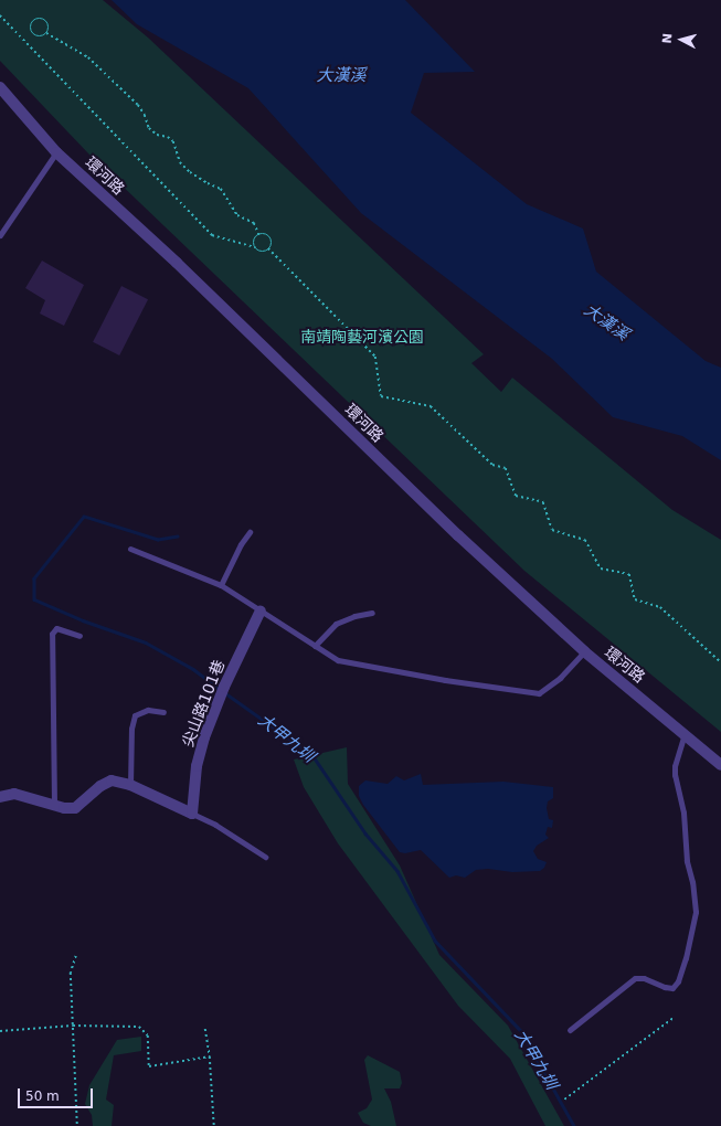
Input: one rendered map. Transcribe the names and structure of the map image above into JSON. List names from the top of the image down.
{
  "streets": {
    "street": ["環河路", "尖山路101巷"]
  },
  "water": ["大漢溪", "大甲九圳"],
  "parks": ["南靖陶藝河濱公園"],
  "scale_bar": "50 m",
  "north": "left"
}
